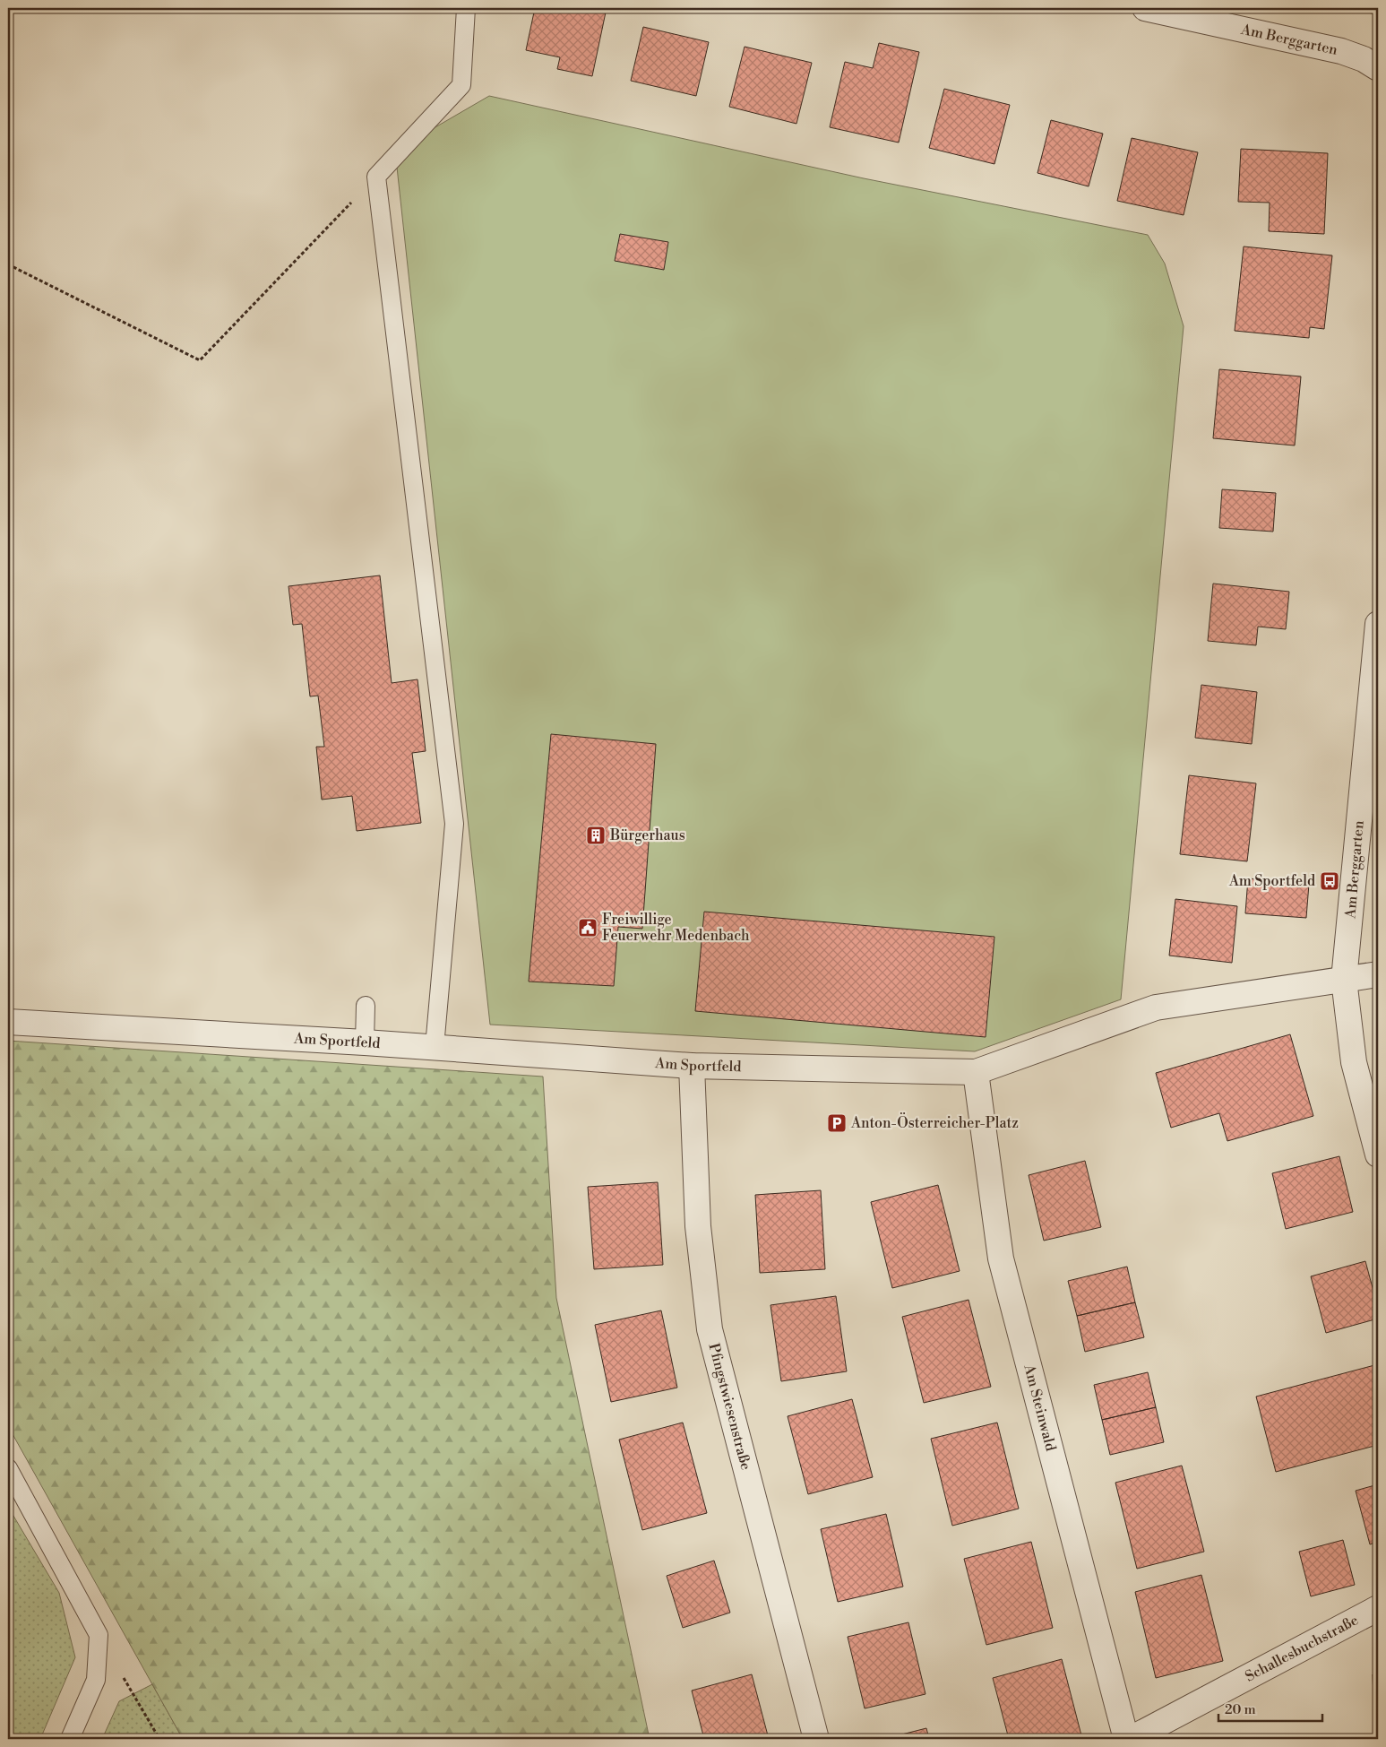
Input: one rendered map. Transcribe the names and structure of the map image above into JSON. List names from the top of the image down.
{
  "streets": {
    "street": [
      "Am Berggarten",
      "Am Sportfeld",
      "Pfingstwiesenstraße",
      "Am Steinwald",
      "Schallesbuchstraße"
    ]
  },
  "crossings": [
    ["Am Berggarten", "Am Sportfeld"],
    ["Am Sportfeld", "Pfingstwiesenstraße"],
    ["Am Sportfeld", "Am Steinwald"]
  ],
  "places": {
    "building": ["Bürgerhaus"],
    "bus stop": ["Am Sportfeld"],
    "public building": ["Freiwillige Feuerwehr Medenbach"],
    "parking": ["Anton-Österreicher-Platz"]
  },
  "scale_bar": "20 m"
}
